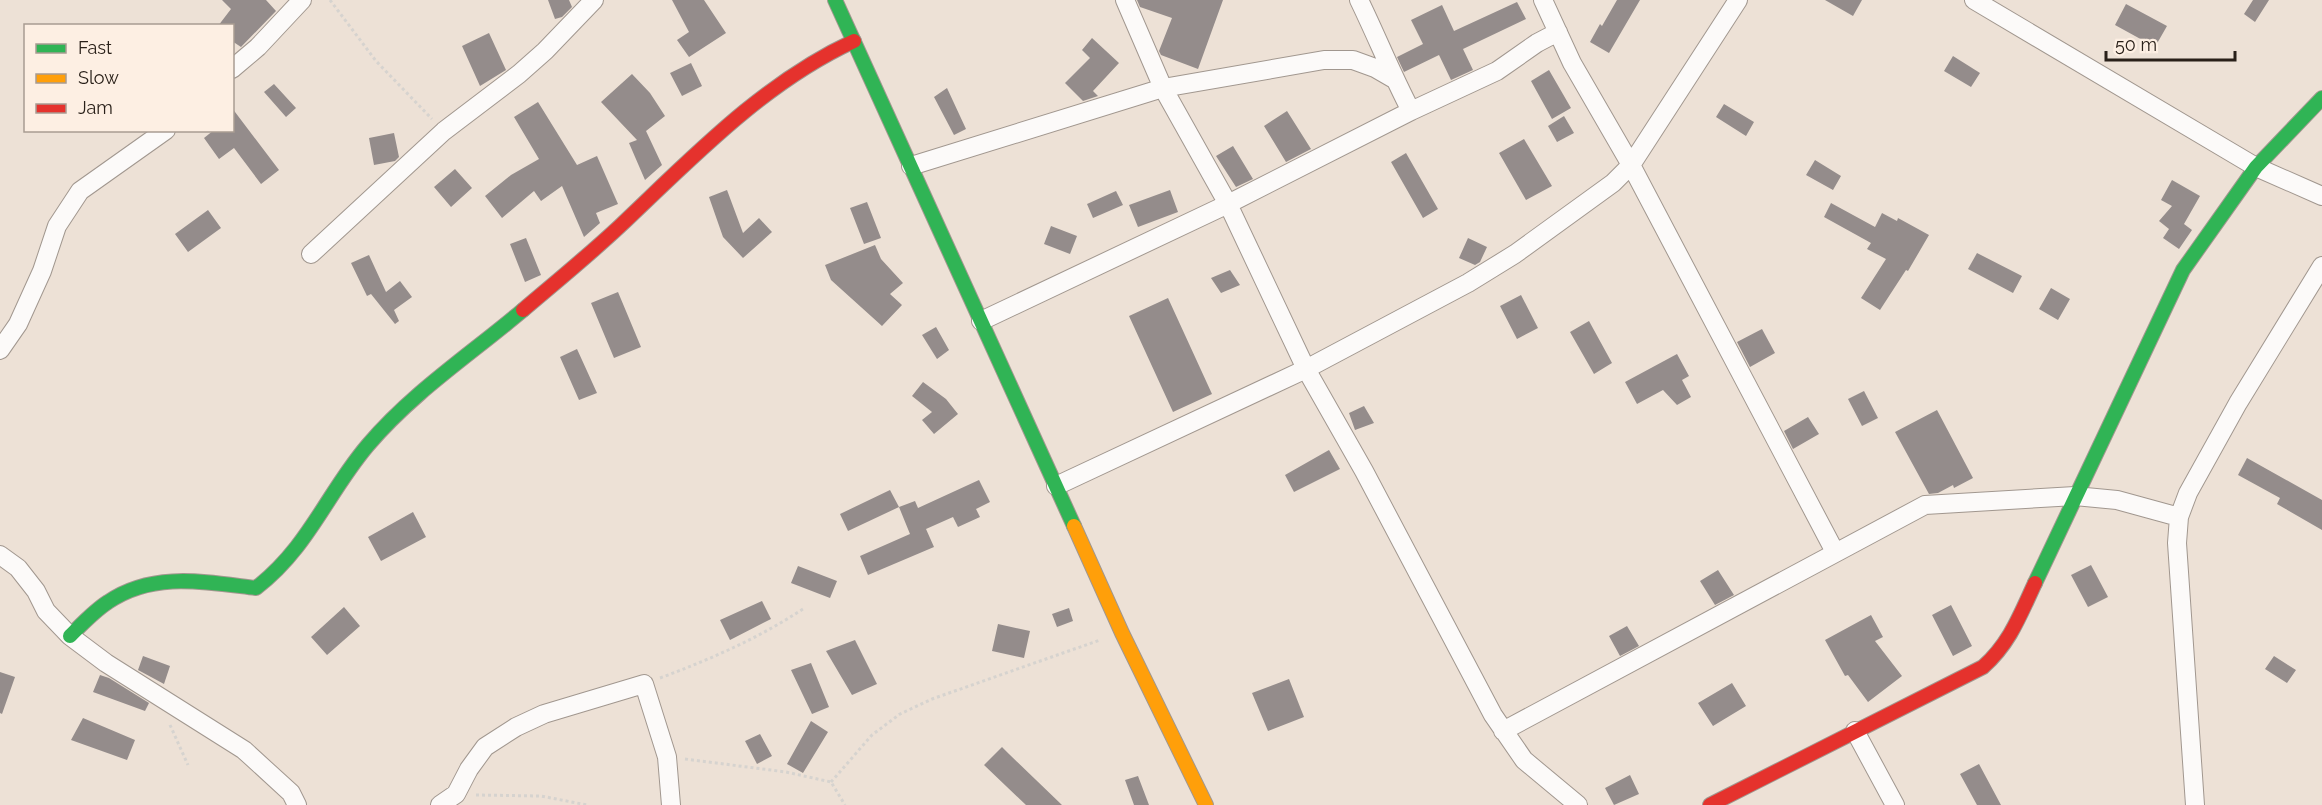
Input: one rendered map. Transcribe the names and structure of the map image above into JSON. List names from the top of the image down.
{
  "legend": ["Fast", "Slow", "Jam"],
  "scale_bar": "50 m"
}
